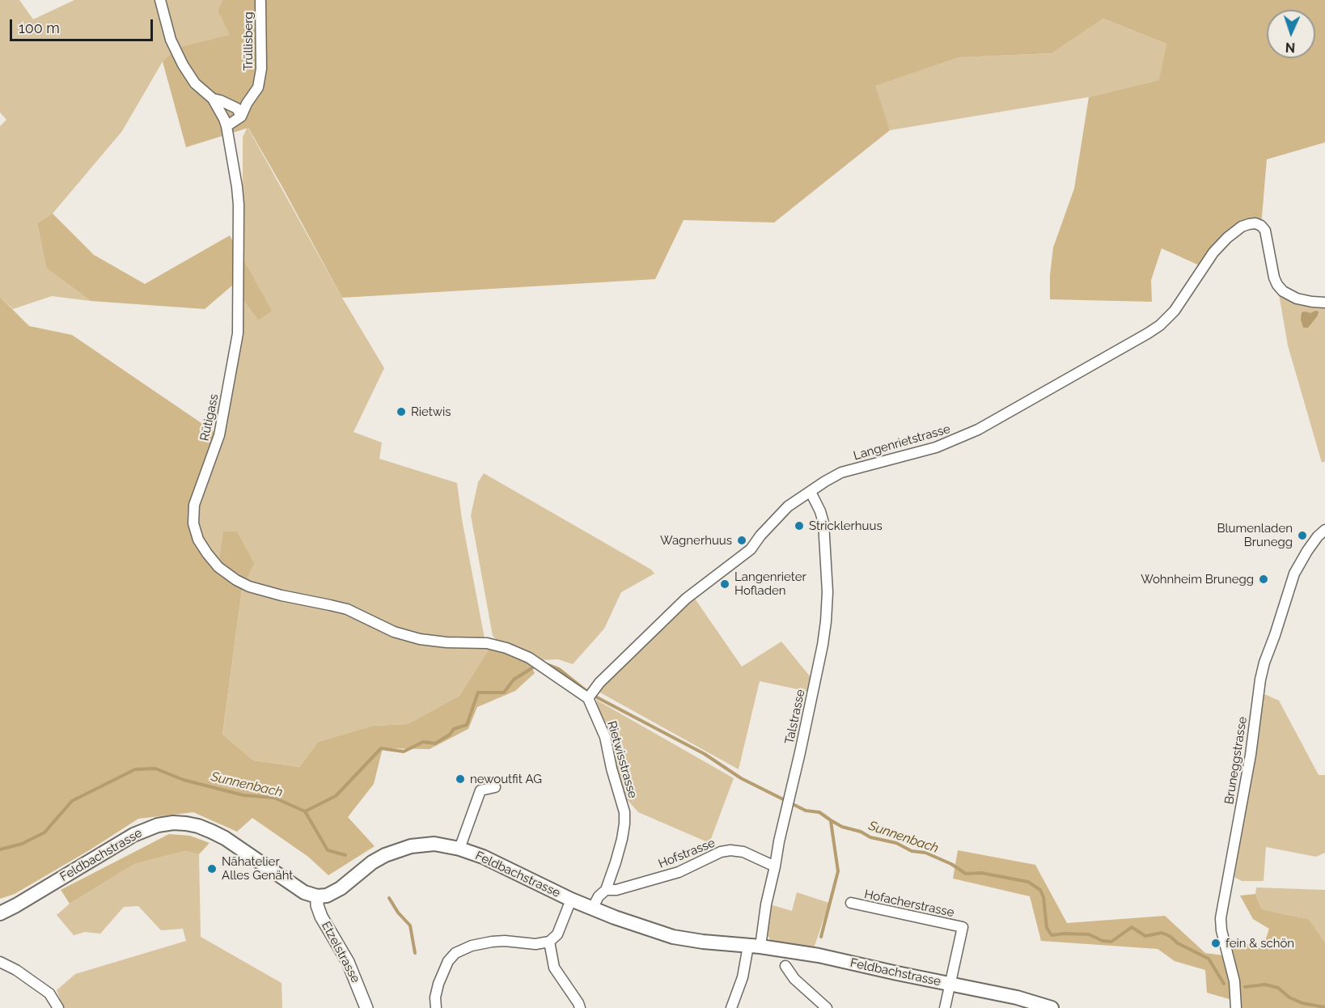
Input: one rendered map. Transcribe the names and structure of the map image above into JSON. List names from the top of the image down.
{
  "streets": {
    "main road": ["Feldbachstrasse"],
    "street": [
      "Trüllisberg",
      "Rütigass",
      "Langenrietstrasse",
      "Talstrasse",
      "Rietwisstrasse",
      "Bruneggstrasse",
      "Hofstrasse",
      "Hofacherstrasse",
      "Etzelstrasse"
    ]
  },
  "crossings": [
    ["Trüllisberg", "Rütigass"],
    ["Rütigass", "Langenrietstrasse"],
    ["Rütigass", "Rietwisstrasse"],
    ["Langenrietstrasse", "Talstrasse"],
    ["Langenrietstrasse", "Rietwisstrasse"],
    ["Talstrasse", "Hofstrasse"],
    ["Talstrasse", "Feldbachstrasse"],
    ["Rietwisstrasse", "Hofstrasse"],
    ["Rietwisstrasse", "Feldbachstrasse"],
    ["Feldbachstrasse", "Hofacherstrasse"],
    ["Feldbachstrasse", "Etzelstrasse"]
  ],
  "water": ["Sunnenbach"],
  "places": [
    "Rietwis",
    "Stricklerhuus",
    "Blumenladen Brunegg",
    "Wagnerhuus",
    "Wohnheim Brunegg",
    "Langenrieter Hofladen",
    "newoutfit AG",
    "Nähatelier Alles Genäht",
    "fein & schön"
  ],
  "scale_bar": "100 m",
  "north": "bottom"
}
